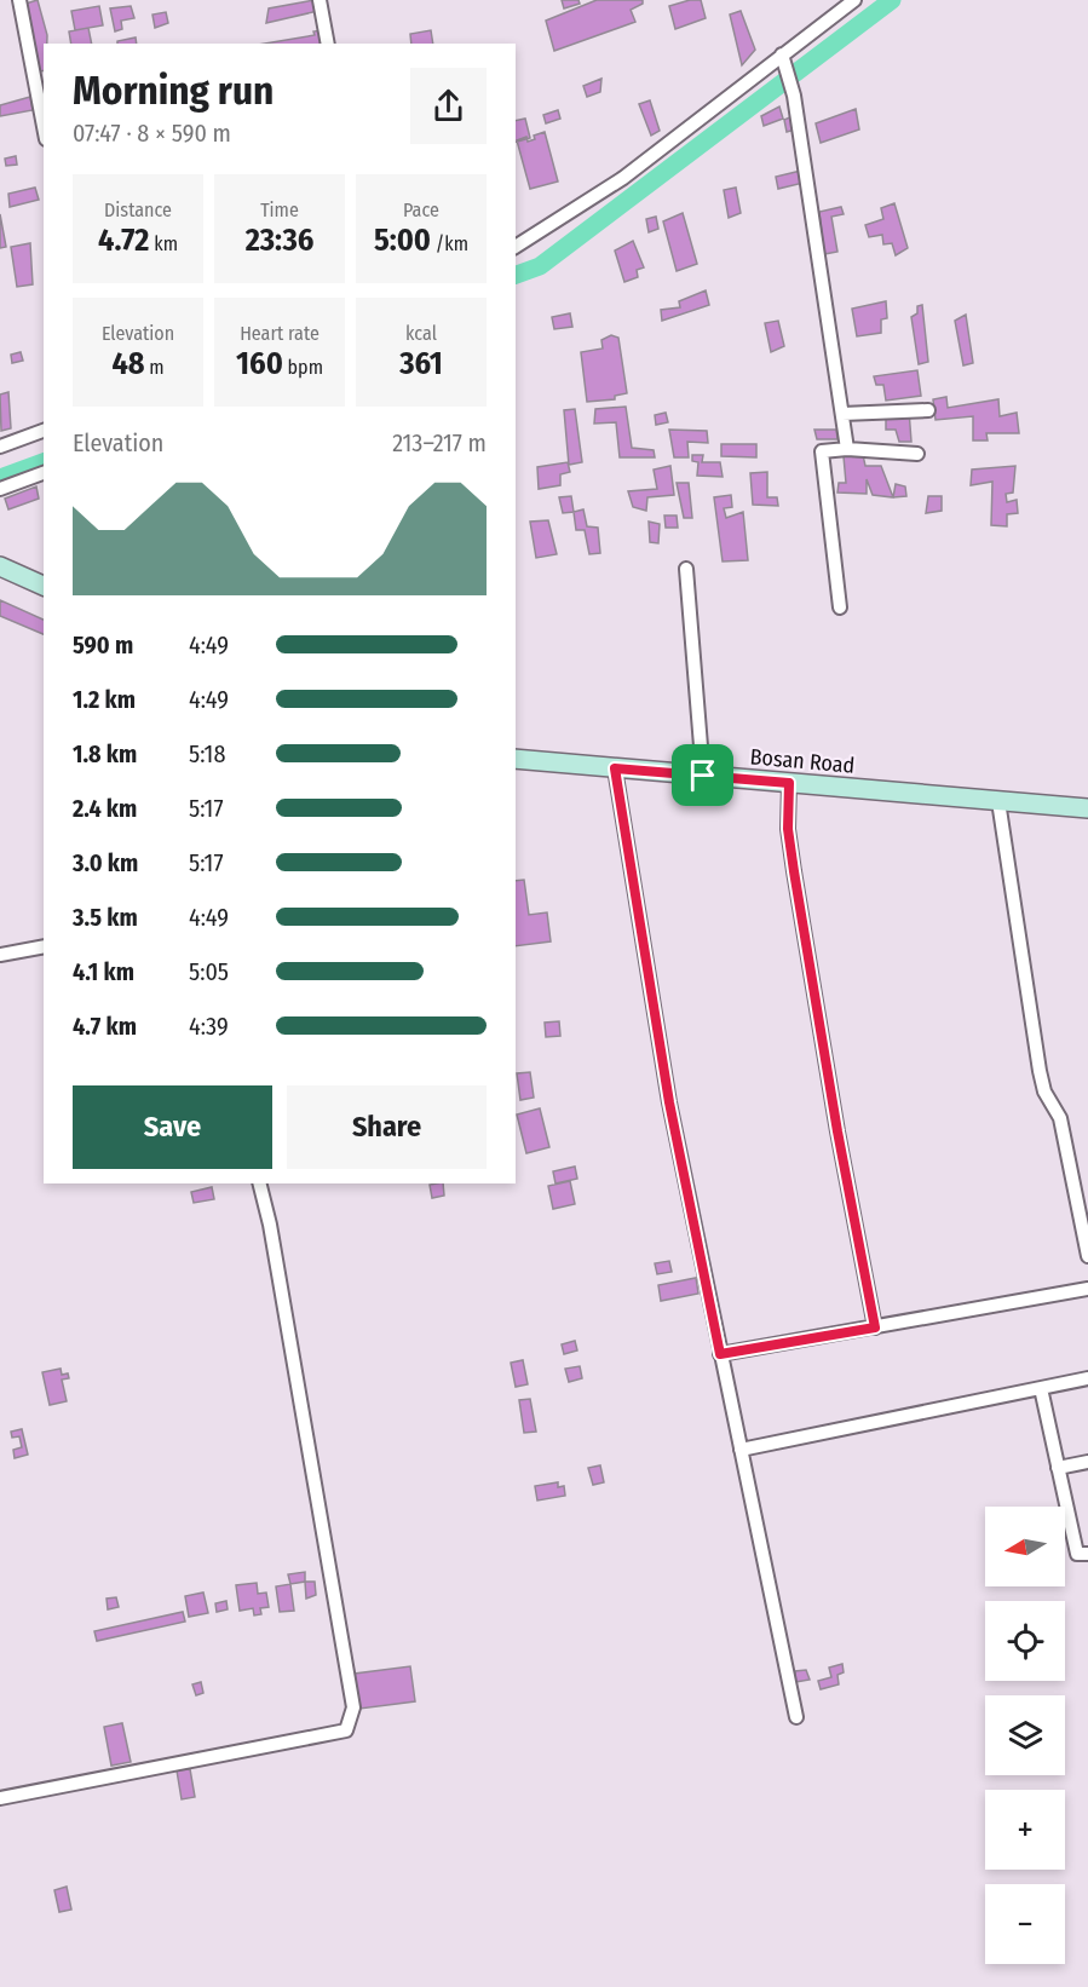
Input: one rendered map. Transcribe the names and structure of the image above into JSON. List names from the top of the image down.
{
  "streets": {
    "main road": ["Bosan Road"]
  },
  "north": "left",
  "page": {
    "heading": ["Morning run", "07:47 · 8 × 590 m"],
    "stats": [
      ["Distance", "4.72 km"],
      ["Time", "23:36"],
      ["Pace", "5:00 /km"],
      ["Elevation", "48 m"],
      ["Heart rate", "160 bpm"],
      ["kcal", "361"]
    ],
    "chart": ["Elevation", "213–217 m"],
    "list": [
      {
        "name": "590 m",
        "note": "4:49"
      },
      {
        "name": "1.2 km",
        "note": "4:49"
      },
      {
        "name": "1.8 km",
        "note": "5:18"
      },
      {
        "name": "2.4 km",
        "note": "5:17"
      },
      {
        "name": "3.0 km",
        "note": "5:17"
      },
      {
        "name": "3.5 km",
        "note": "4:49"
      },
      {
        "name": "4.1 km",
        "note": "5:05"
      },
      {
        "name": "4.7 km",
        "note": "4:39"
      }
    ],
    "buttons": ["Save", "Share"],
    "map_buttons": ["+", "−"]
  }
}
